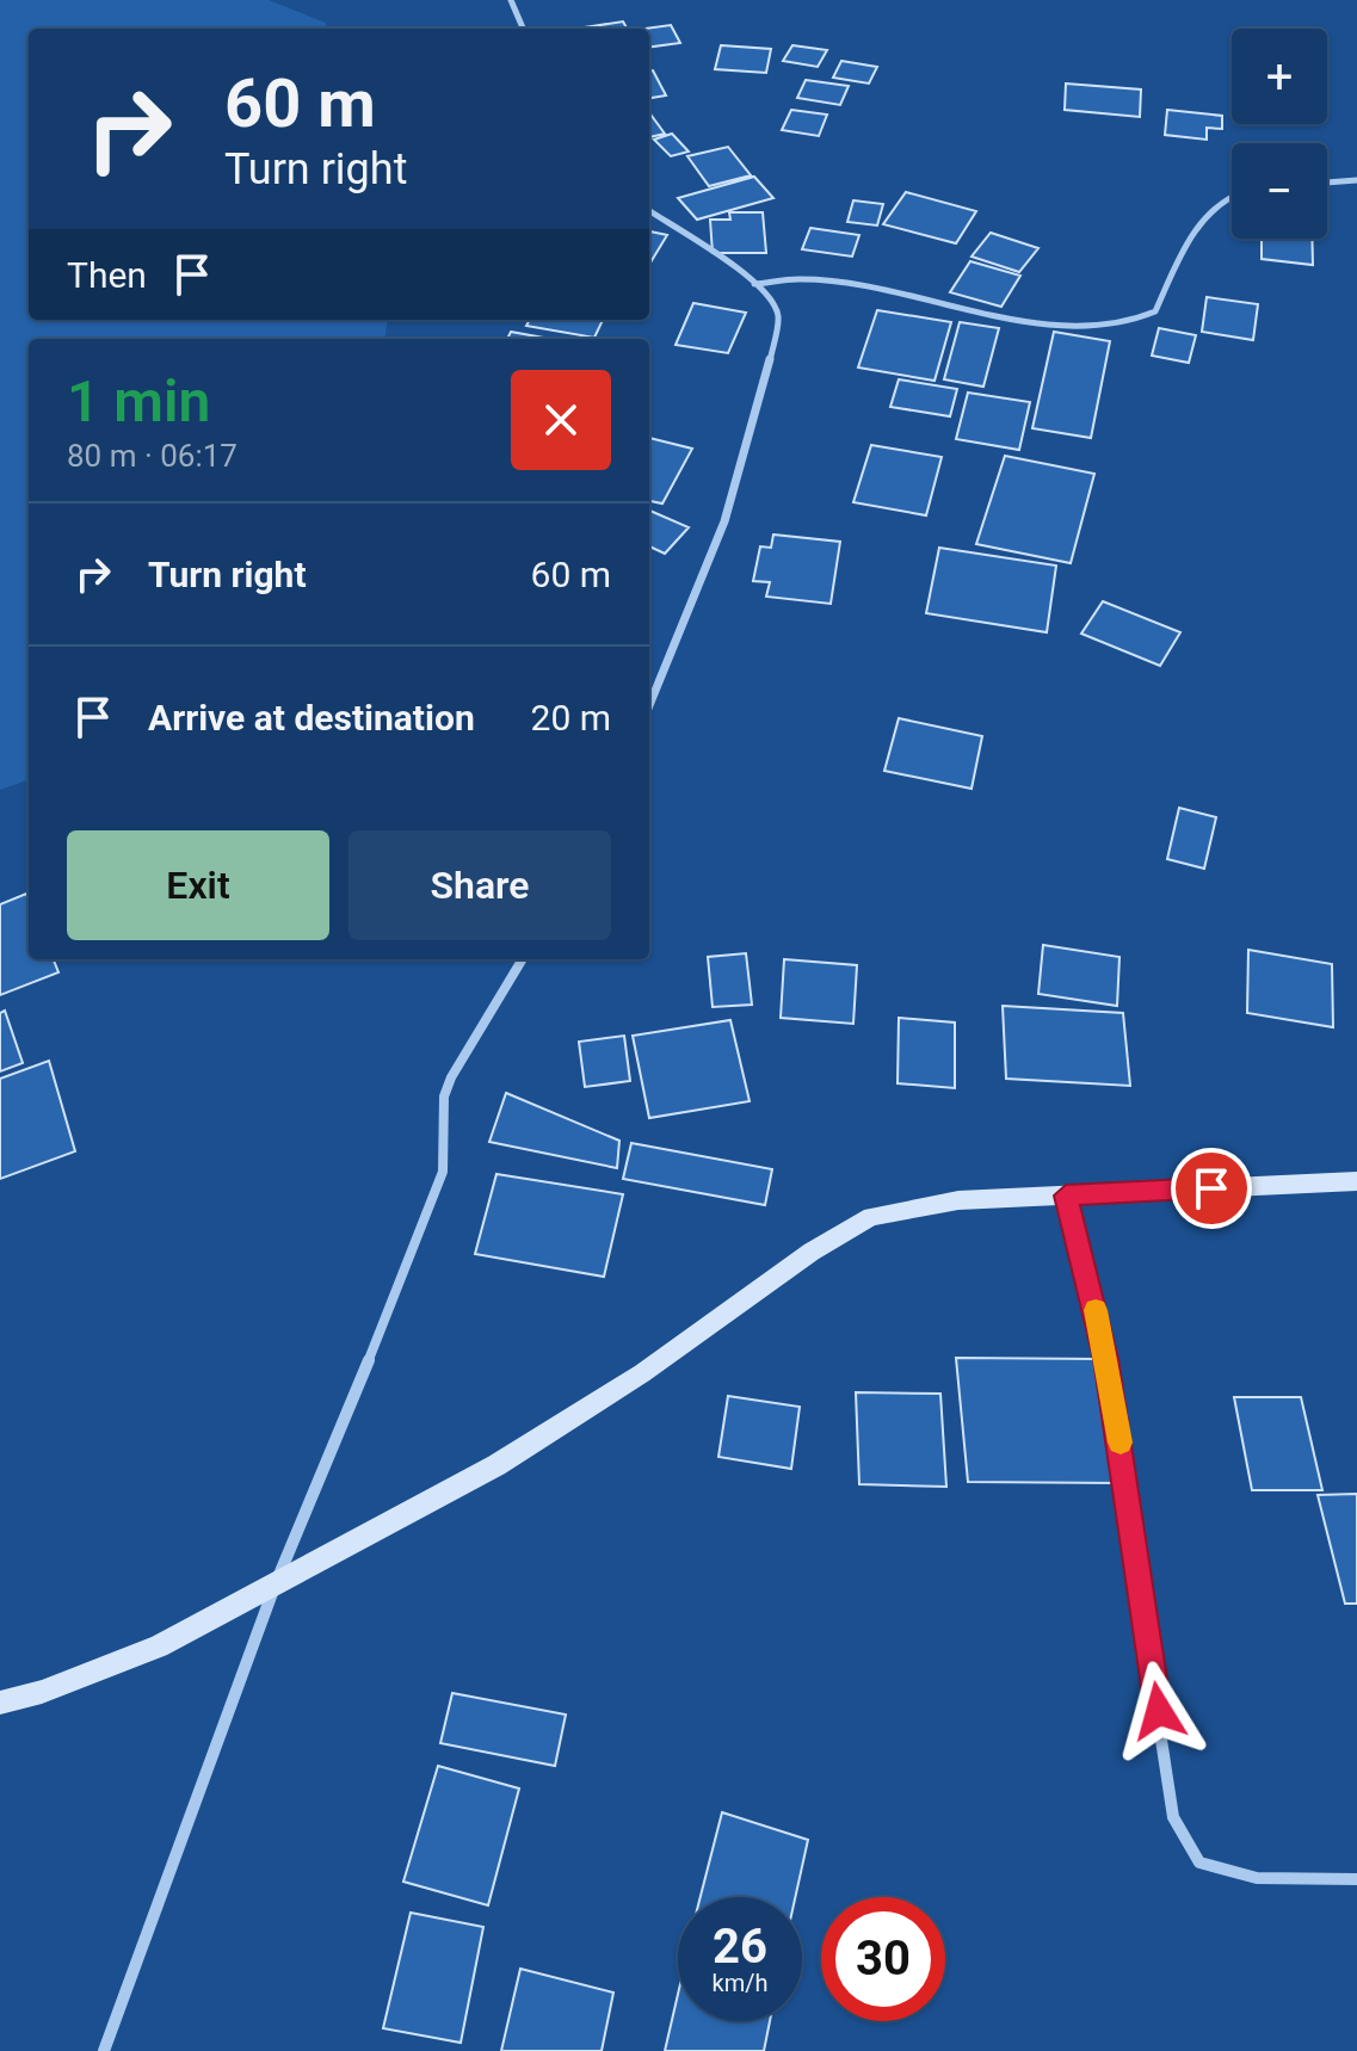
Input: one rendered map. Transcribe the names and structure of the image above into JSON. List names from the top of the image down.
{
  "page": {
    "map_buttons": ["+", "−"],
    "turn": ["60 m", "Turn right"],
    "then": "Then",
    "heading": ["1 min", "80 m · 06:17"],
    "list": [
      {
        "name": "Turn right",
        "value": "60 m"
      },
      {
        "name": "Arrive at destination",
        "value": "20 m"
      }
    ],
    "buttons": ["Exit", "Share"],
    "speed": "26 km/h",
    "limit": "30"
  }
}
